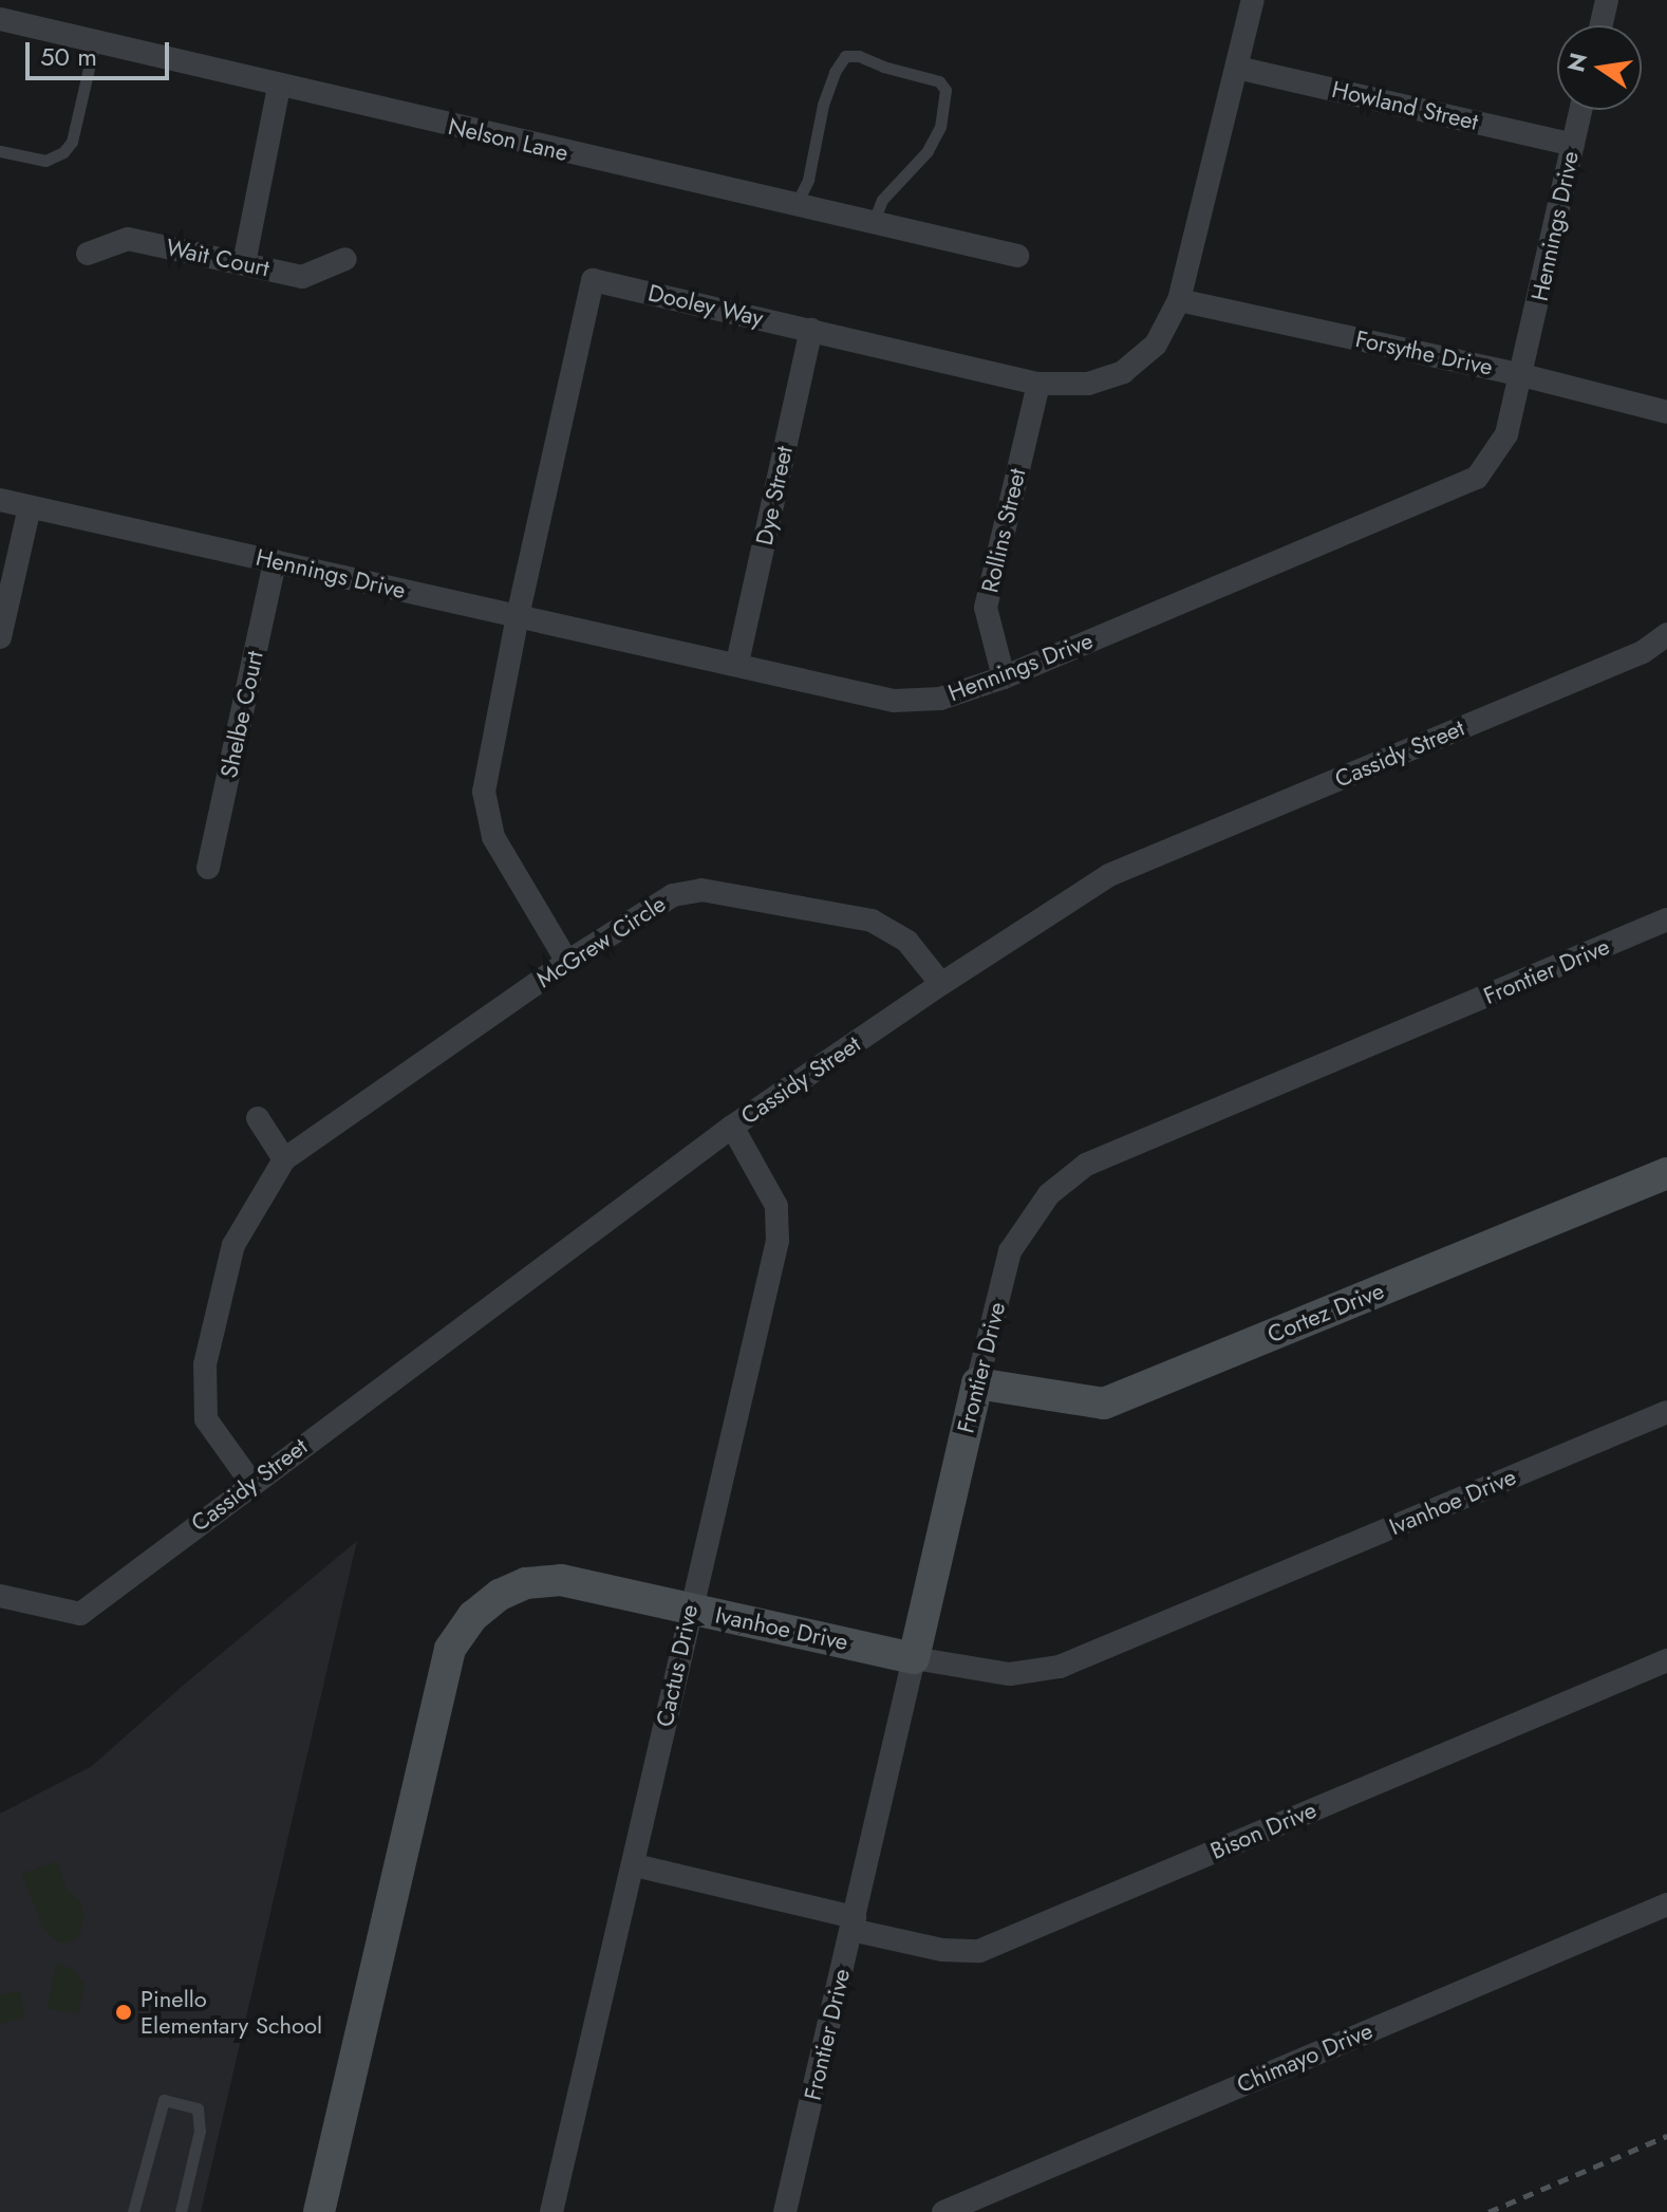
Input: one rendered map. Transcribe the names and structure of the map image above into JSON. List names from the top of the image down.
{
  "streets": {
    "street": [
      "Howland Street",
      "Nelson Lane",
      "Hennings Drive",
      "Wait Court",
      "Dooley Way",
      "Forsythe Drive",
      "Dye Street",
      "Rollins Street",
      "Shelbe Court",
      "Cassidy Street",
      "McGrew Circle",
      "Frontier Drive",
      "Cortez Drive",
      "Ivanhoe Drive",
      "Cactus Drive",
      "Bison Drive",
      "Chimayo Drive"
    ]
  },
  "crossings": [
    ["Howland Street", "Hennings Drive"],
    ["Howland Street", "Dooley Way"],
    ["Hennings Drive", "Dooley Way"],
    ["Hennings Drive", "Forsythe Drive"],
    ["Hennings Drive", "Dye Street"],
    ["Hennings Drive", "Rollins Street"],
    ["Hennings Drive", "Shelbe Court"],
    ["Dooley Way", "Forsythe Drive"],
    ["Dooley Way", "Dye Street"],
    ["Dooley Way", "Rollins Street"],
    ["Dooley Way", "McGrew Circle"],
    ["Cassidy Street", "McGrew Circle"],
    ["Cassidy Street", "Cactus Drive"],
    ["Frontier Drive", "Cortez Drive"],
    ["Frontier Drive", "Ivanhoe Drive"],
    ["Frontier Drive", "Bison Drive"],
    ["Ivanhoe Drive", "Cactus Drive"],
    ["Cactus Drive", "Bison Drive"]
  ],
  "places": ["Pinello Elementary School"],
  "scale_bar": "50 m",
  "north": "left"
}
